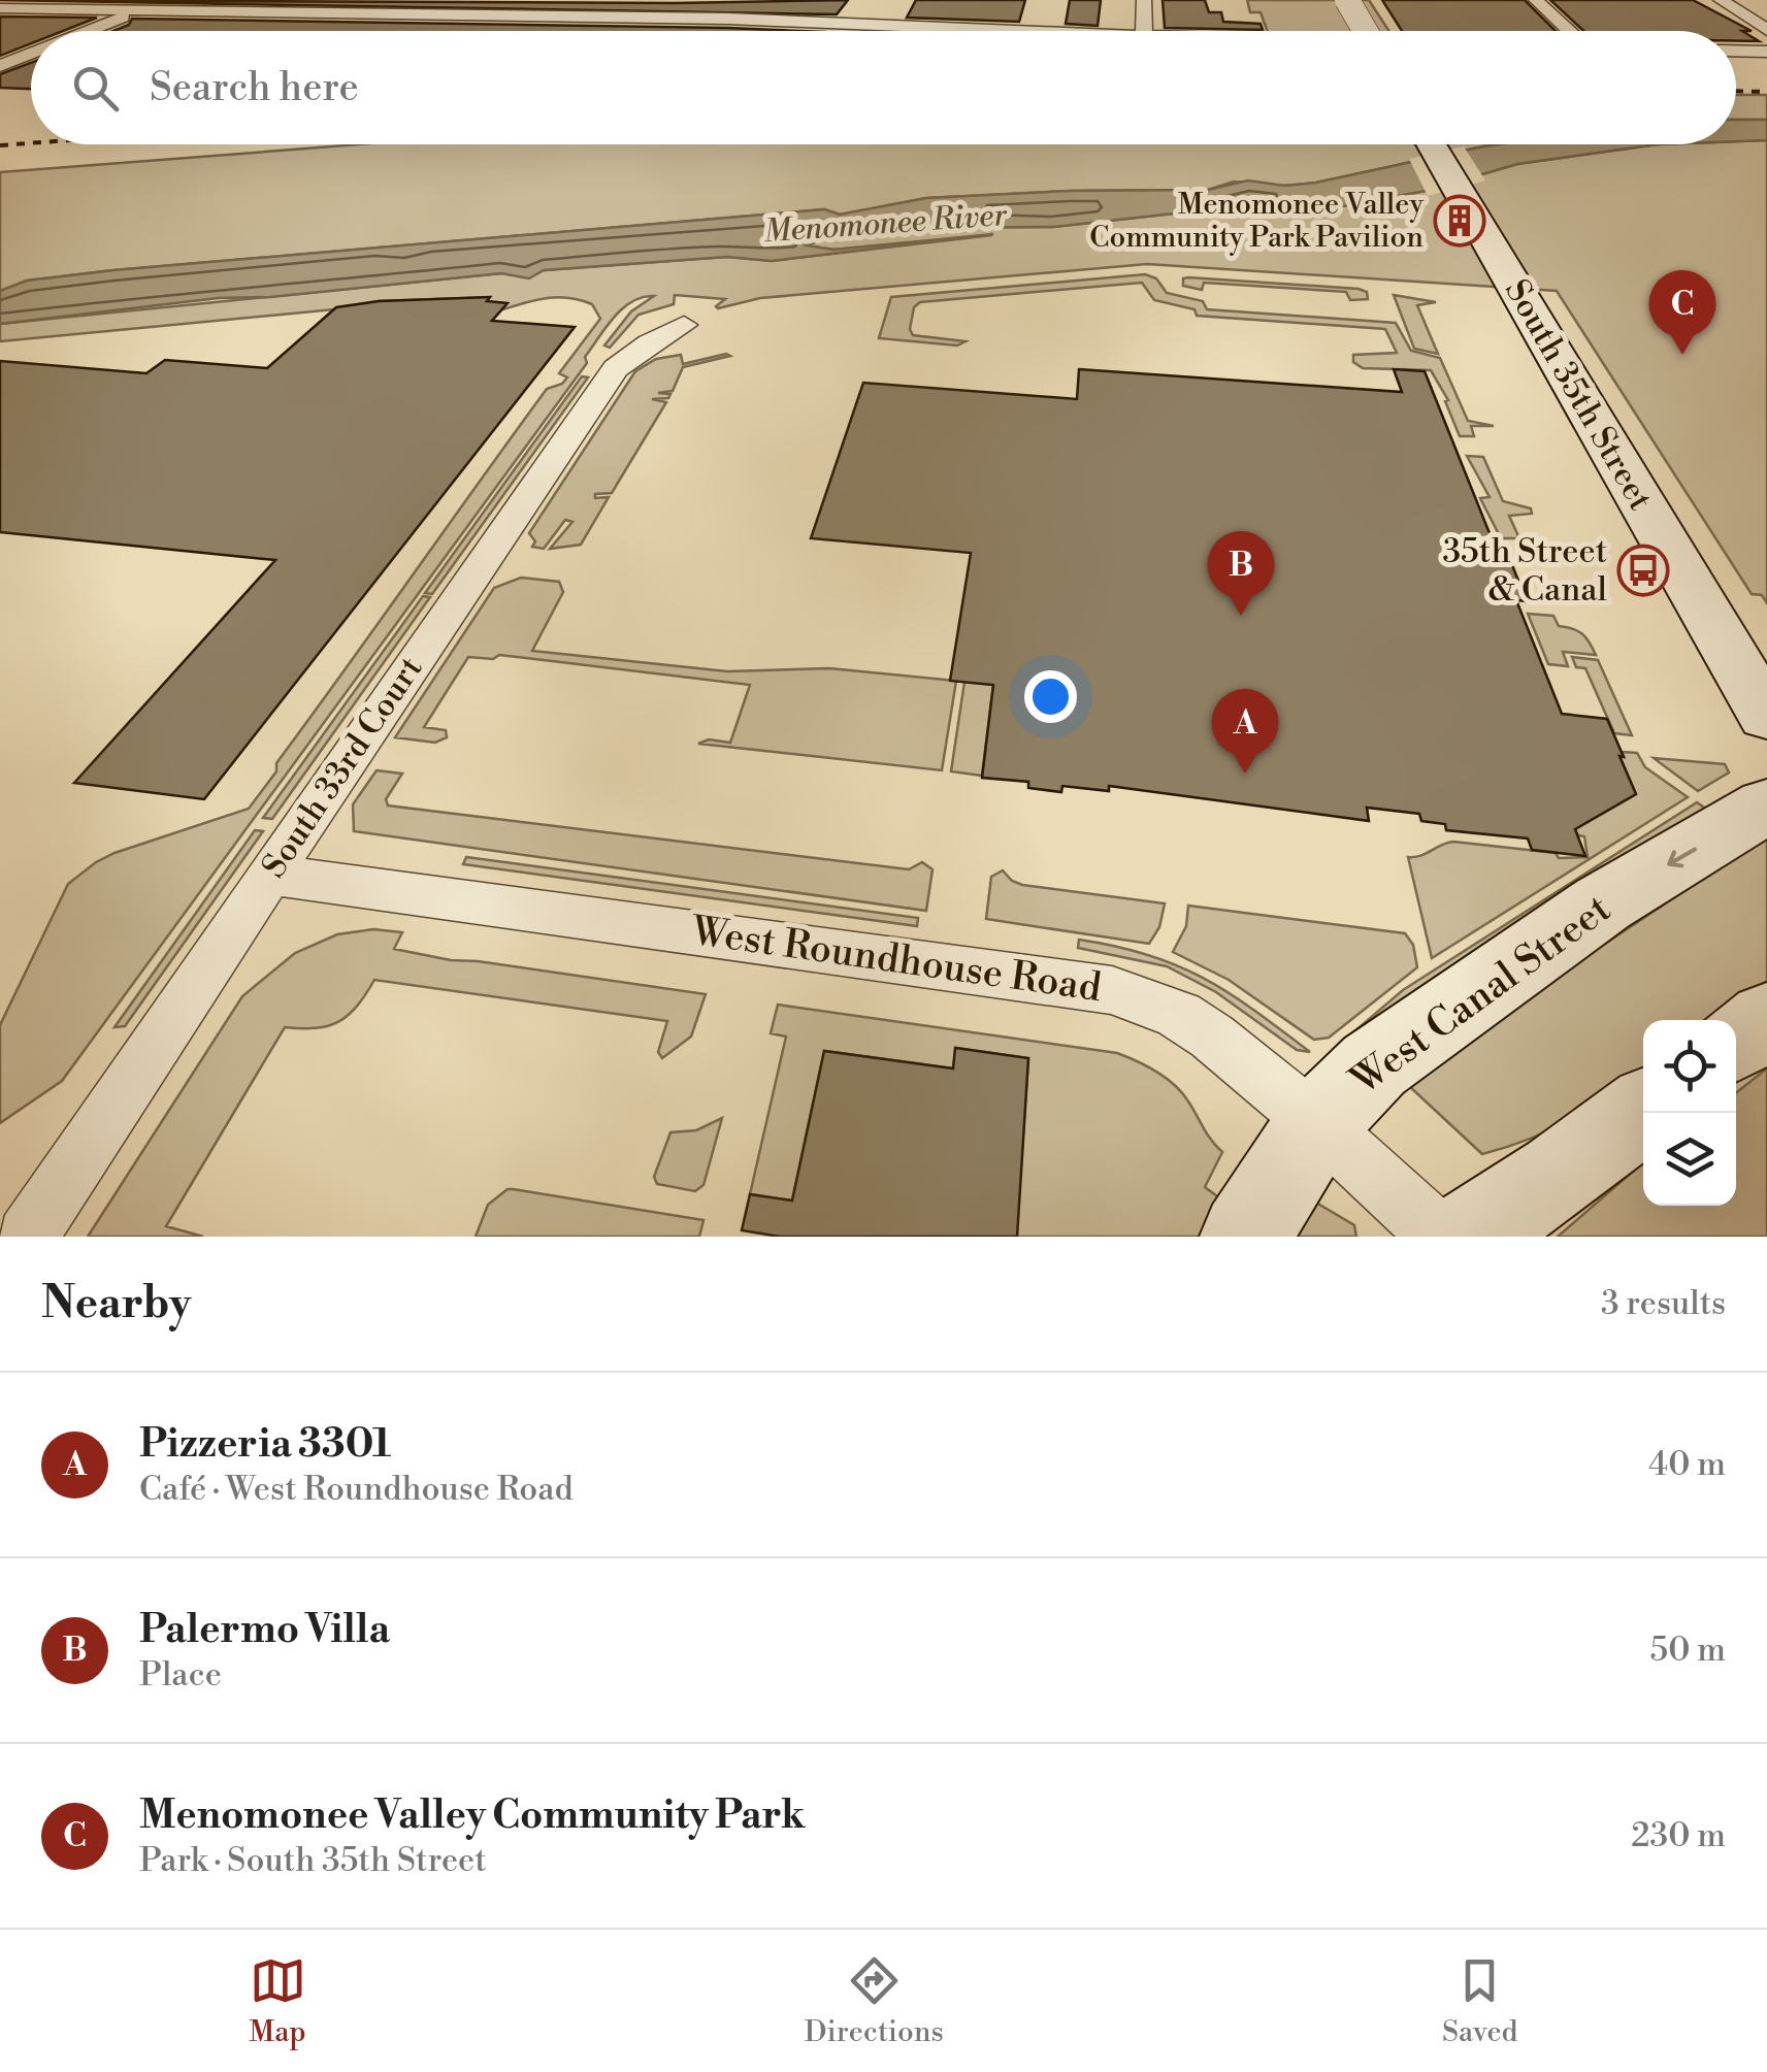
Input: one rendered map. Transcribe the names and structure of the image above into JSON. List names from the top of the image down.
{
  "streets": {
    "main road": ["South 35th Street", "West Canal Street"],
    "street": ["South 33rd Court", "West Roundhouse Road"]
  },
  "crossings": [
    ["South 33rd Court", "West Roundhouse Road"],
    ["West Roundhouse Road", "West Canal Street"]
  ],
  "water": ["Menomonee River"],
  "places": {
    "building": ["Menomonee Valley Community Park Pavilion"],
    "bus stop": ["35th Street & Canal"]
  },
  "page": {
    "search": "Search here",
    "pins": ["C", "B", "A"],
    "heading": ["Nearby", "3 results"],
    "list": [
      {
        "mark": "A",
        "name": "Pizzeria 3301",
        "note": "Café · West Roundhouse Road",
        "value": "40 m"
      },
      {
        "mark": "B",
        "name": "Palermo Villa",
        "note": "Place",
        "value": "50 m"
      },
      {
        "mark": "C",
        "name": "Menomonee Valley Community Park",
        "note": "Park · South 35th Street",
        "value": "230 m"
      }
    ],
    "nav": ["Map", "Directions", "Saved"]
  }
}
